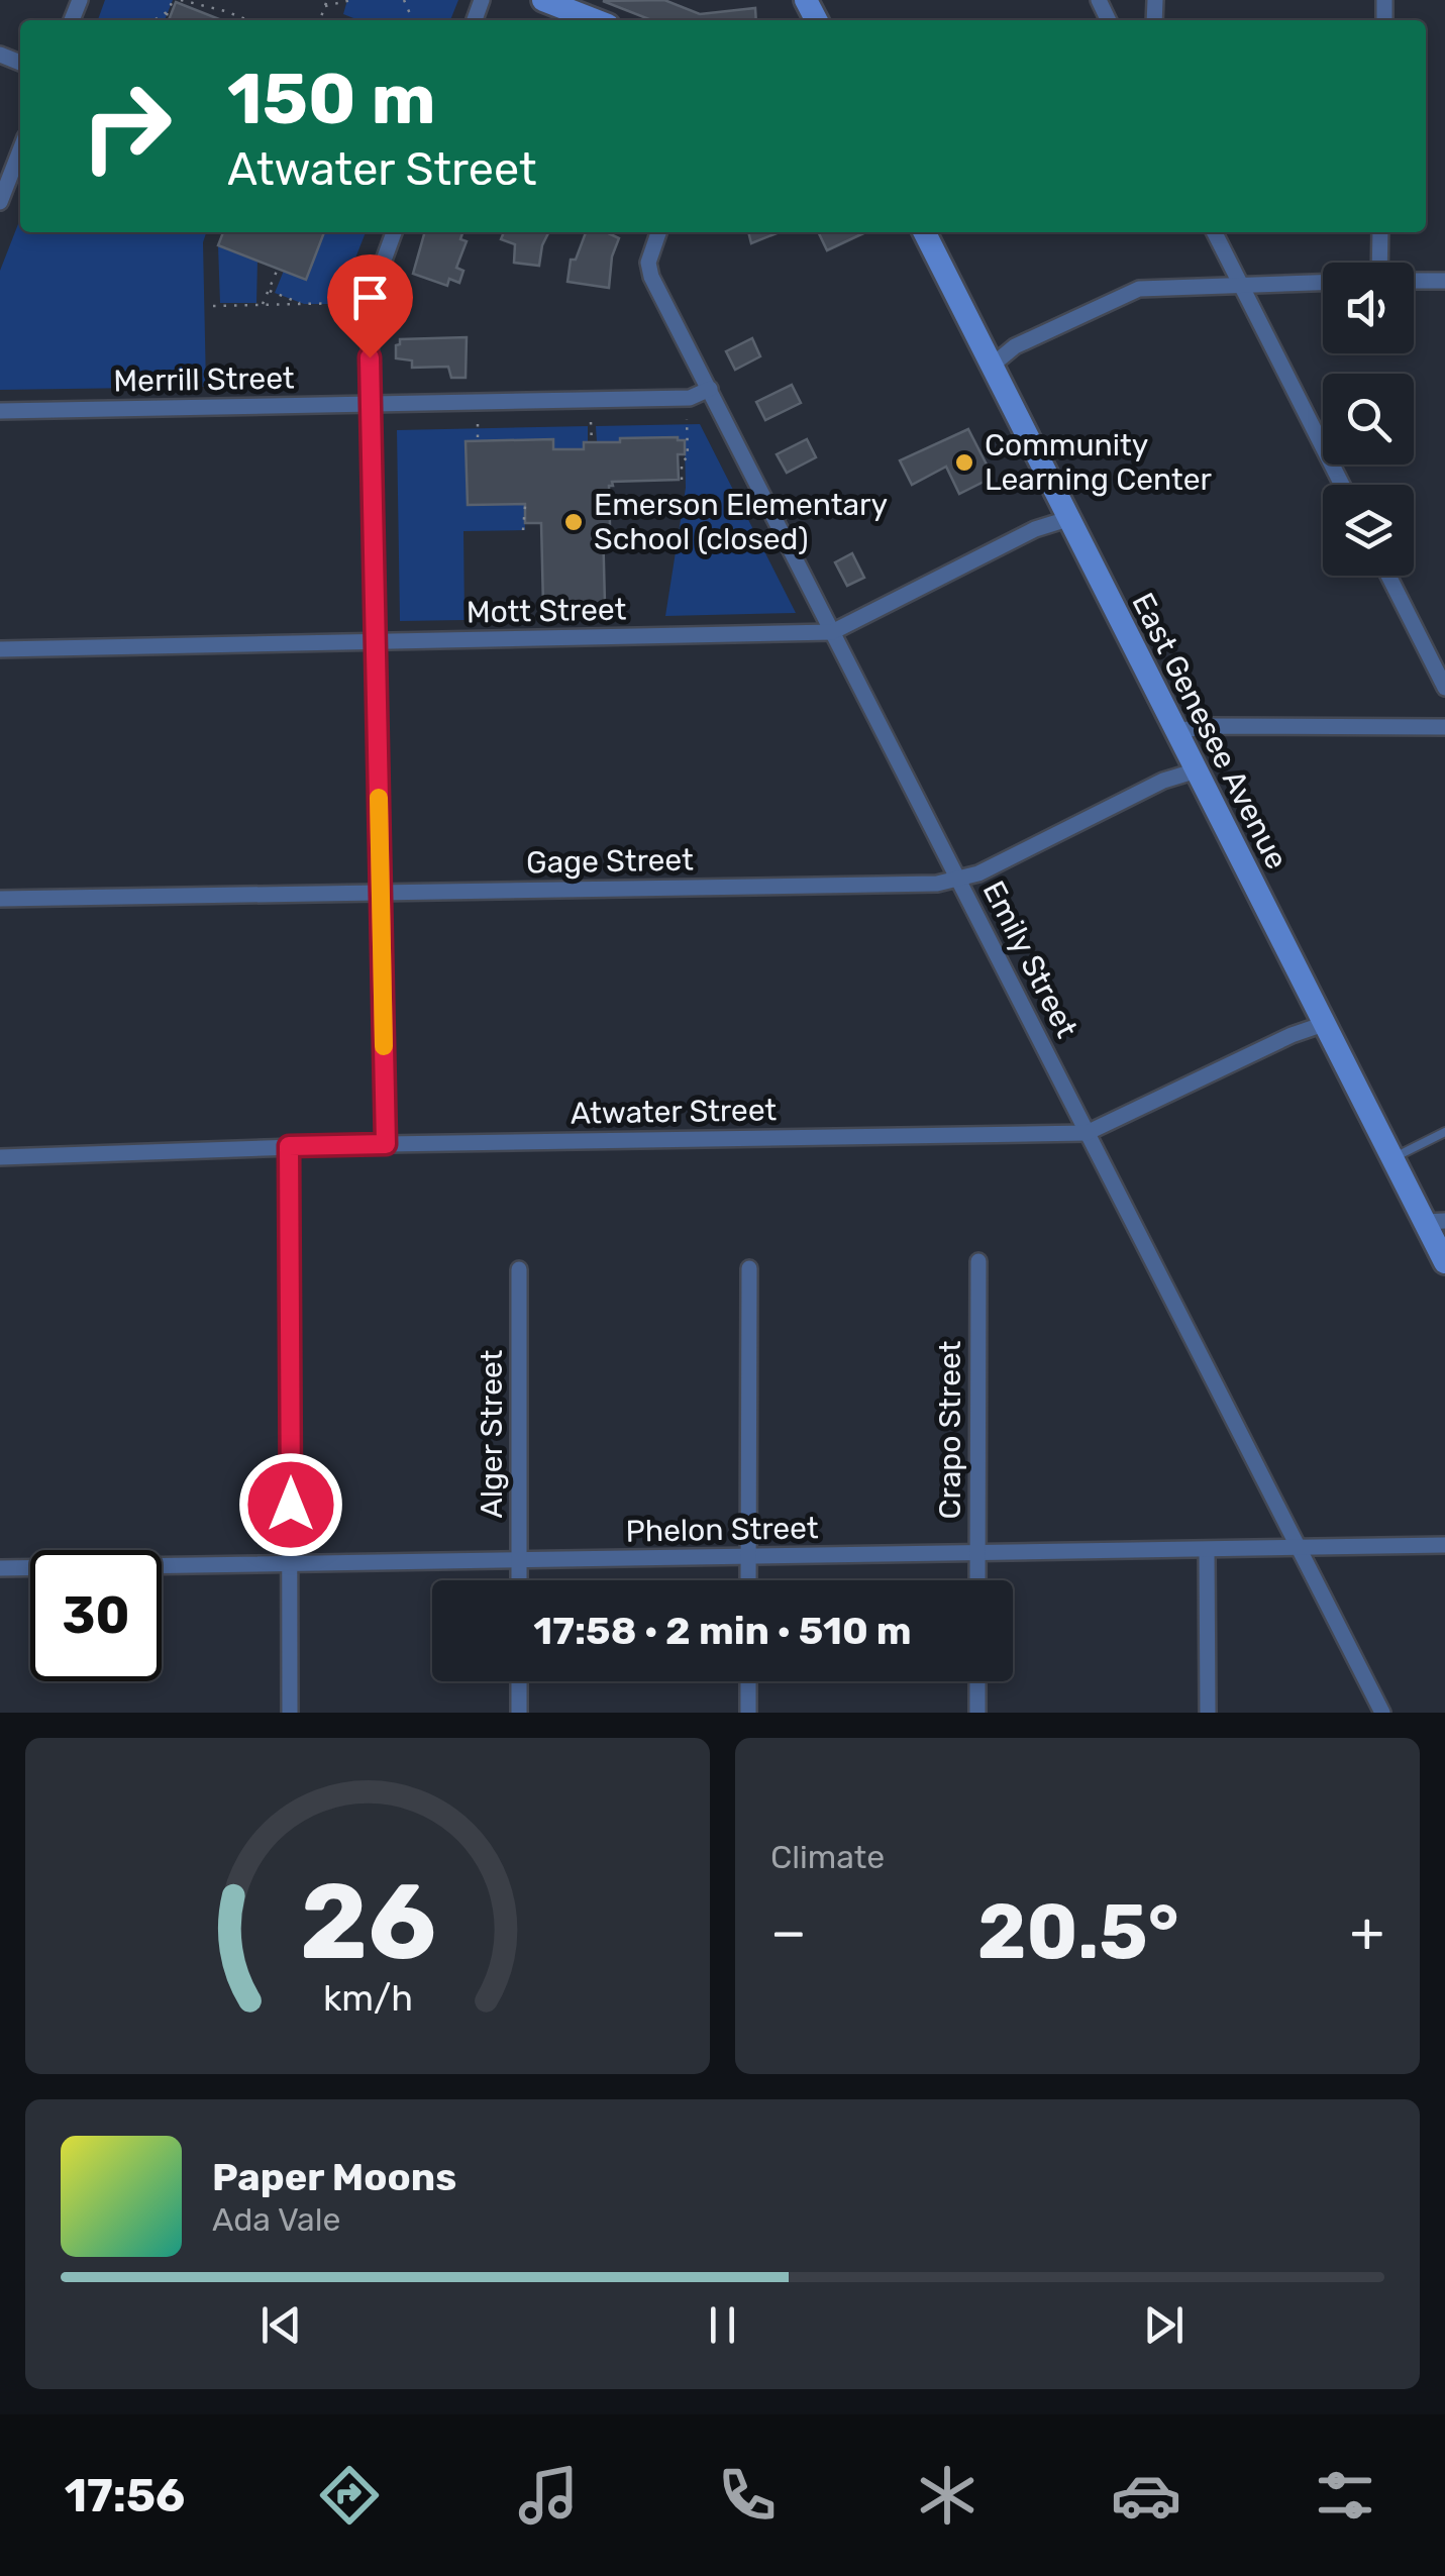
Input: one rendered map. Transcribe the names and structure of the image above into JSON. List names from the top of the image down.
{
  "streets": {
    "main road": ["East Genesee Avenue"],
    "street": [
      "Merrill Street",
      "Mott Street",
      "Gage Street",
      "Emily Street",
      "Atwater Street",
      "Crapo Street",
      "Alger Street",
      "Phelon Street"
    ]
  },
  "crossings": [
    ["Merrill Street", "Emily Street"],
    ["Mott Street", "East Genesee Avenue"],
    ["Mott Street", "Emily Street"],
    ["East Genesee Avenue", "Gage Street"],
    ["East Genesee Avenue", "Atwater Street"],
    ["Gage Street", "Emily Street"],
    ["Emily Street", "Atwater Street"],
    ["Emily Street", "Phelon Street"],
    ["Crapo Street", "Phelon Street"],
    ["Alger Street", "Phelon Street"]
  ],
  "places": ["Community Learning Center", "Emerson Elementary School (closed)"],
  "page": {
    "turn": ["150 m", "Atwater Street"],
    "limit": "30",
    "trip": "17:58 · 2 min · 510 m",
    "tile": "Climate",
    "heat": ["−", "20.5°", "+"],
    "song": ["Paper Moons", "Ada Vale"],
    "tabs": "17:56",
    "gauge": ["26", "km/h"]
  }
}
